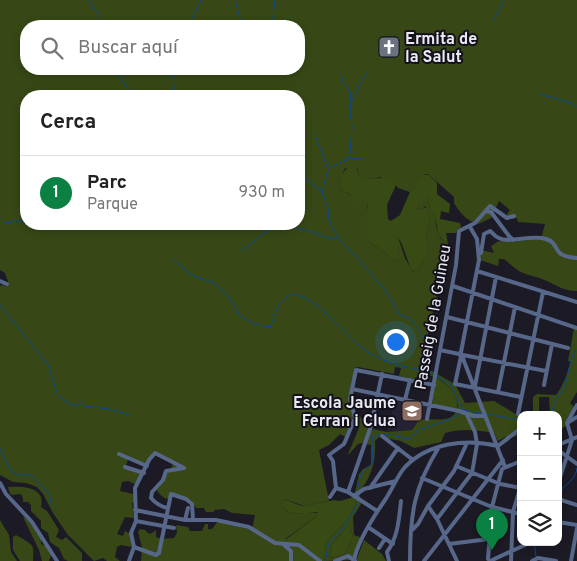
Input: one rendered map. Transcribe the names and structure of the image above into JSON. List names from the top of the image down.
{
  "streets": {
    "street": ["Passeig de la Guineu"]
  },
  "places": {
    "church": ["Ermita de la Salut"],
    "school or university": ["Escola Jaume Ferran i Clua"]
  },
  "page": {
    "search": "Buscar aquí",
    "heading": "Cerca",
    "list": [
      {
        "mark": "1",
        "name": "Parc",
        "note": "Parque",
        "value": "930 m"
      }
    ],
    "map_buttons": ["+", "−"],
    "pins": "1"
  }
}
